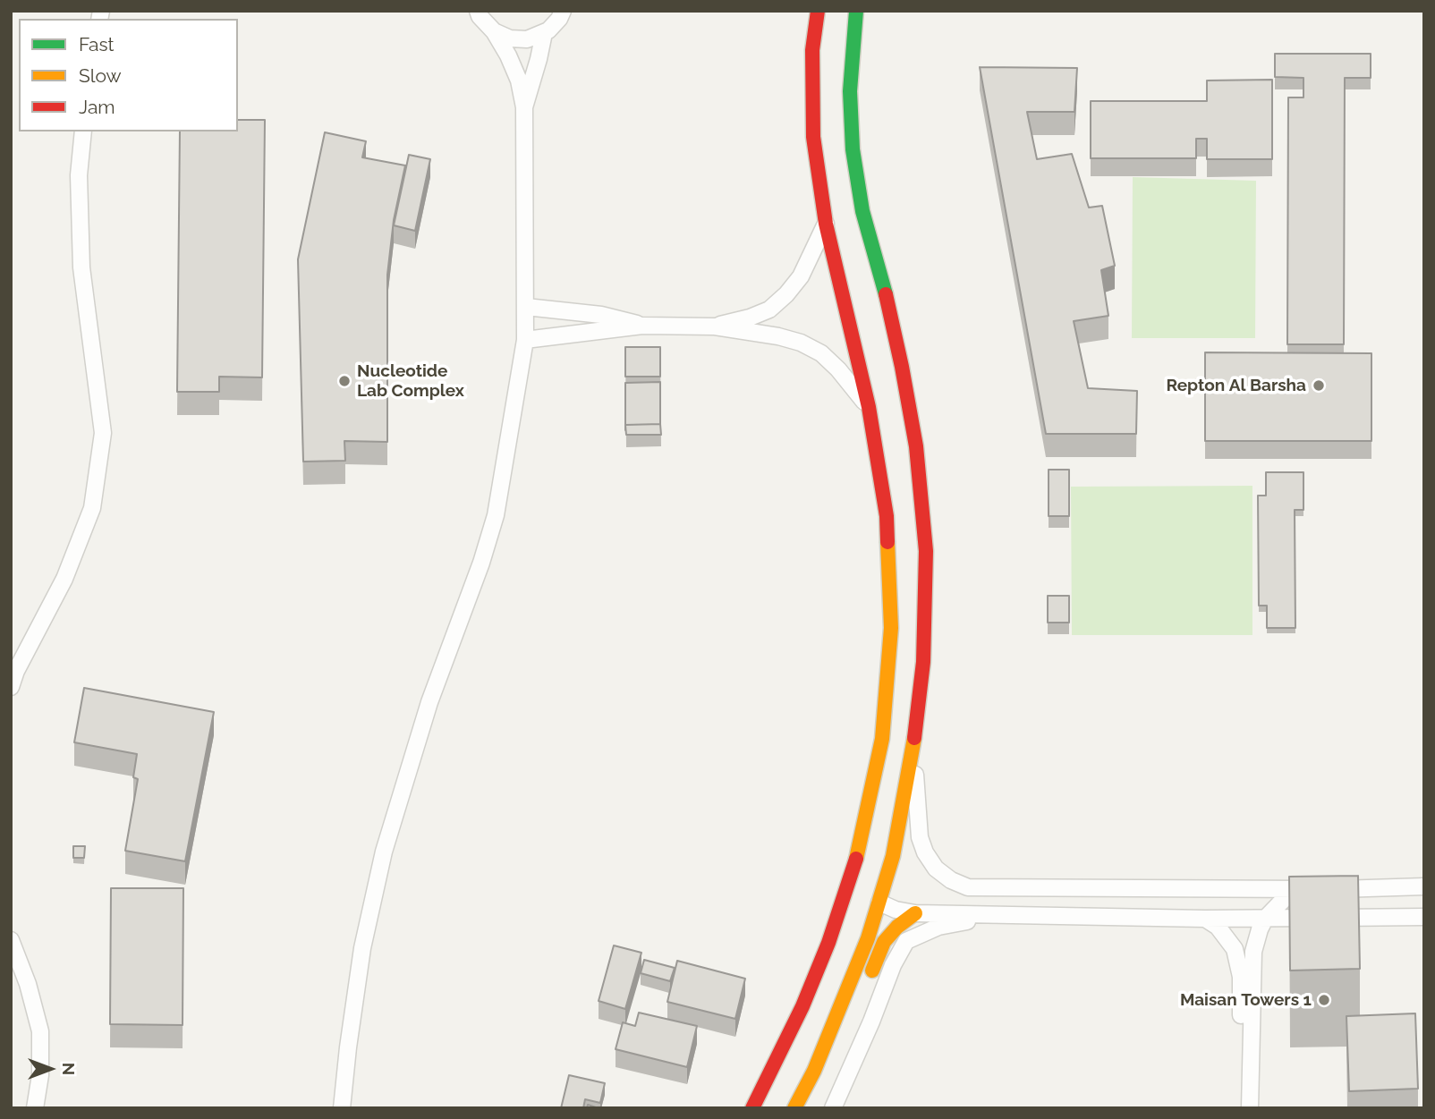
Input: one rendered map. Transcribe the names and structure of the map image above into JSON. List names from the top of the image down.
{
  "places": ["Nucleotide Lab Complex", "Repton Al Barsha", "Maisan Towers 1"],
  "legend": ["Fast", "Slow", "Jam"],
  "north": "right"
}
